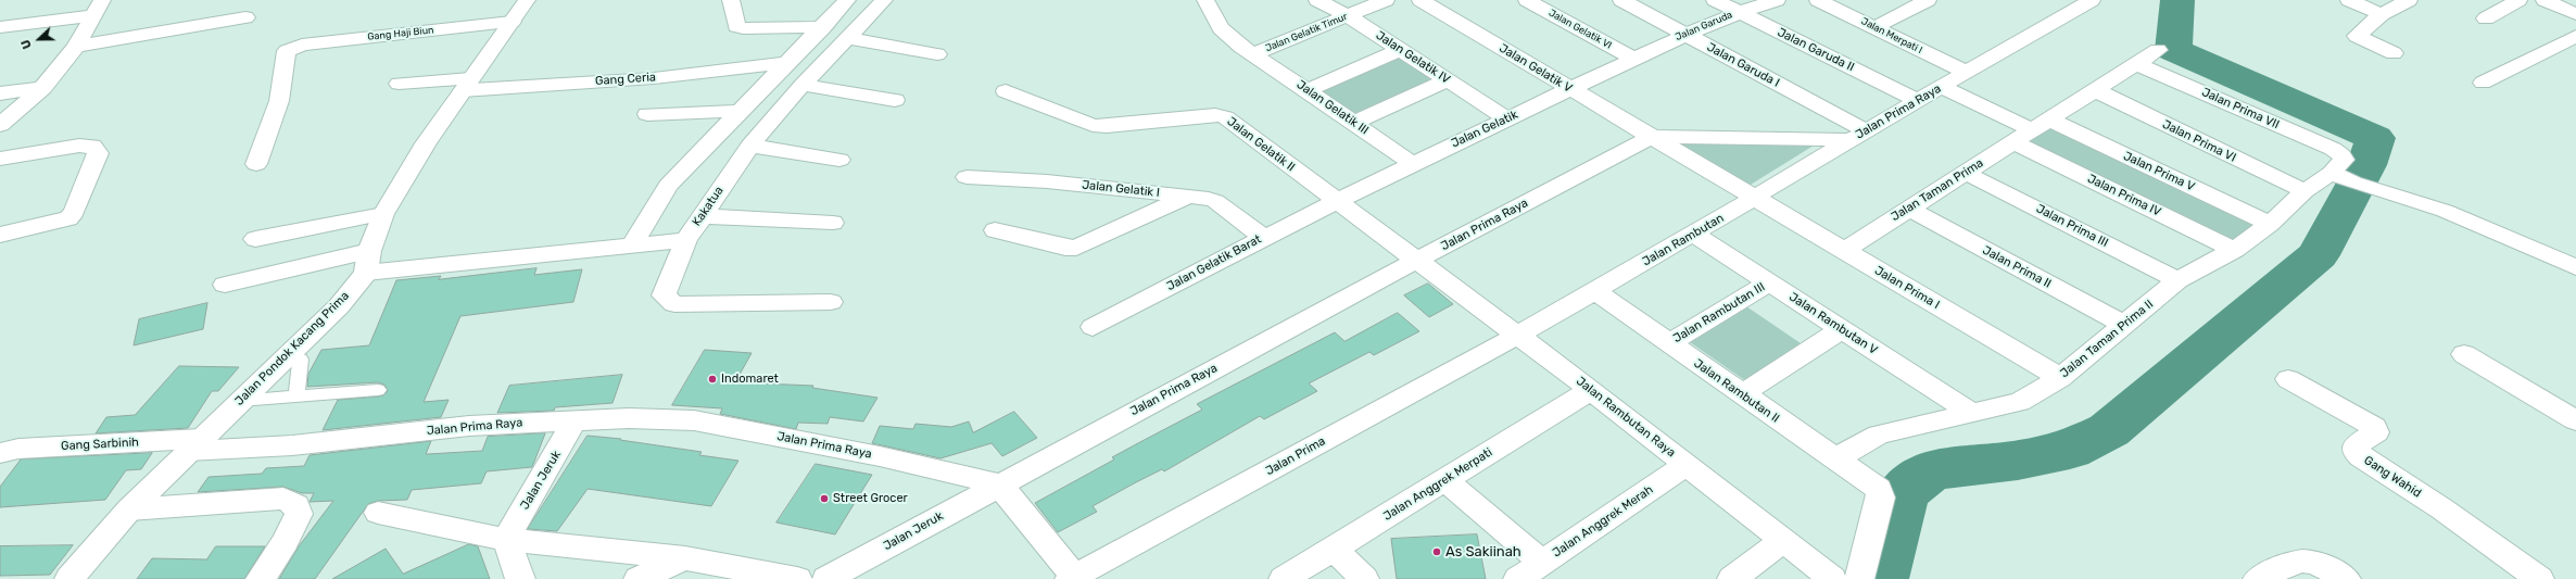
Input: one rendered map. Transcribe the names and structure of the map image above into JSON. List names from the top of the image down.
{
  "streets": {
    "street": [
      "Jalan Garuda",
      "Jalan Gelatik VI",
      "Jalan Gelatik Timur",
      "Gang Haji Biun",
      "Jalan Merpati I",
      "Jalan Garuda II",
      "Jalan Gelatik IV",
      "Jalan Garuda I",
      "Jalan Gelatik V",
      "Gang Ceria",
      "Jalan Gelatik III",
      "Jalan Prima VII",
      "Jalan Prima Raya",
      "Jalan Gelatik",
      "Jalan Prima VI",
      "Jalan Gelatik II",
      "Jalan Prima V",
      "Jalan Gelatik I",
      "Jalan Taman Prima",
      "Jalan Prima IV",
      "Kakatua",
      "Jalan Prima III",
      "Jalan Rambutan",
      "Jalan Gelatik Barat",
      "Jalan Prima II",
      "Jalan Prima I",
      "Jalan Rambutan III",
      "Jalan Rambutan V",
      "Jalan Taman Prima II",
      "Jalan Pondok Kacang Prima",
      "Jalan Rambutan II",
      "Jalan Rambutan Raya",
      "Gang Sarbinih",
      "Jalan Prima",
      "Gang Wahid",
      "Jalan Jeruk",
      "Jalan Anggrek Merpati",
      "Jalan Anggrek Merah"
    ]
  },
  "crossings": [
    ["Jalan Garuda", "Jalan Gelatik VI"],
    ["Jalan Garuda", "Jalan Garuda II"],
    ["Jalan Garuda", "Jalan Garuda I"],
    ["Jalan Garuda", "Jalan Gelatik"],
    ["Jalan Gelatik VI", "Jalan Gelatik"],
    ["Jalan Gelatik Timur", "Jalan Gelatik IV"],
    ["Jalan Gelatik Timur", "Jalan Gelatik III"],
    ["Gang Haji Biun", "Jalan Pondok Kacang Prima"],
    ["Jalan Merpati I", "Jalan Prima Raya"],
    ["Jalan Garuda II", "Jalan Prima Raya"],
    ["Jalan Gelatik IV", "Jalan Gelatik"],
    ["Jalan Garuda I", "Jalan Prima Raya"],
    ["Jalan Garuda I", "Jalan Rambutan"],
    ["Jalan Gelatik V", "Jalan Prima Raya"],
    ["Jalan Gelatik V", "Jalan Gelatik"],
    ["Jalan Gelatik V", "Jalan Rambutan"],
    ["Jalan Gelatik V", "Jalan Prima I"],
    ["Gang Ceria", "Jalan Pondok Kacang Prima"],
    ["Jalan Gelatik III", "Jalan Gelatik"],
    ["Jalan Prima VII", "Jalan Taman Prima"],
    ["Jalan Prima VII", "Jalan Taman Prima II"],
    ["Jalan Prima Raya", "Jalan Gelatik II"],
    ["Jalan Prima Raya", "Jalan Rambutan"],
    ["Jalan Prima Raya", "Jalan Pondok Kacang Prima"],
    ["Jalan Prima Raya", "Jalan Rambutan Raya"],
    ["Jalan Prima Raya", "Gang Sarbinih"],
    ["Jalan Prima Raya", "Jalan Jeruk"],
    ["Jalan Gelatik", "Jalan Gelatik II"],
    ["Jalan Gelatik", "Jalan Gelatik Barat"],
    ["Jalan Prima VI", "Jalan Taman Prima"],
    ["Jalan Prima VI", "Jalan Taman Prima II"],
    ["Jalan Gelatik II", "Jalan Gelatik Barat"],
    ["Jalan Gelatik II", "Jalan Rambutan Raya"],
    ["Jalan Prima V", "Jalan Taman Prima"],
    ["Jalan Prima V", "Jalan Taman Prima II"],
    ["Jalan Gelatik I", "Jalan Gelatik Barat"],
    ["Jalan Taman Prima", "Jalan Prima IV"],
    ["Jalan Taman Prima", "Jalan Prima III"],
    ["Jalan Taman Prima", "Jalan Prima II"],
    ["Jalan Taman Prima", "Jalan Prima I"],
    ["Jalan Prima IV", "Jalan Taman Prima II"],
    ["Jalan Prima III", "Jalan Taman Prima II"],
    ["Jalan Rambutan", "Jalan Prima I"],
    ["Jalan Rambutan", "Jalan Rambutan V"],
    ["Jalan Rambutan", "Jalan Rambutan II"],
    ["Jalan Rambutan", "Jalan Rambutan Raya"],
    ["Jalan Rambutan", "Jalan Prima"],
    ["Jalan Prima II", "Jalan Taman Prima II"],
    ["Jalan Prima I", "Jalan Taman Prima II"],
    ["Jalan Rambutan III", "Jalan Rambutan V"],
    ["Jalan Rambutan III", "Jalan Rambutan II"],
    ["Jalan Rambutan V", "Jalan Taman Prima II"],
    ["Jalan Taman Prima II", "Jalan Rambutan II"],
    ["Jalan Pondok Kacang Prima", "Gang Sarbinih"],
    ["Jalan Rambutan Raya", "Jalan Prima"],
    ["Jalan Rambutan Raya", "Jalan Anggrek Merpati"],
    ["Jalan Rambutan Raya", "Jalan Anggrek Merah"]
  ],
  "places": ["Indomaret", "Street Grocer", "As Sakiinah"],
  "north": "left"
}
